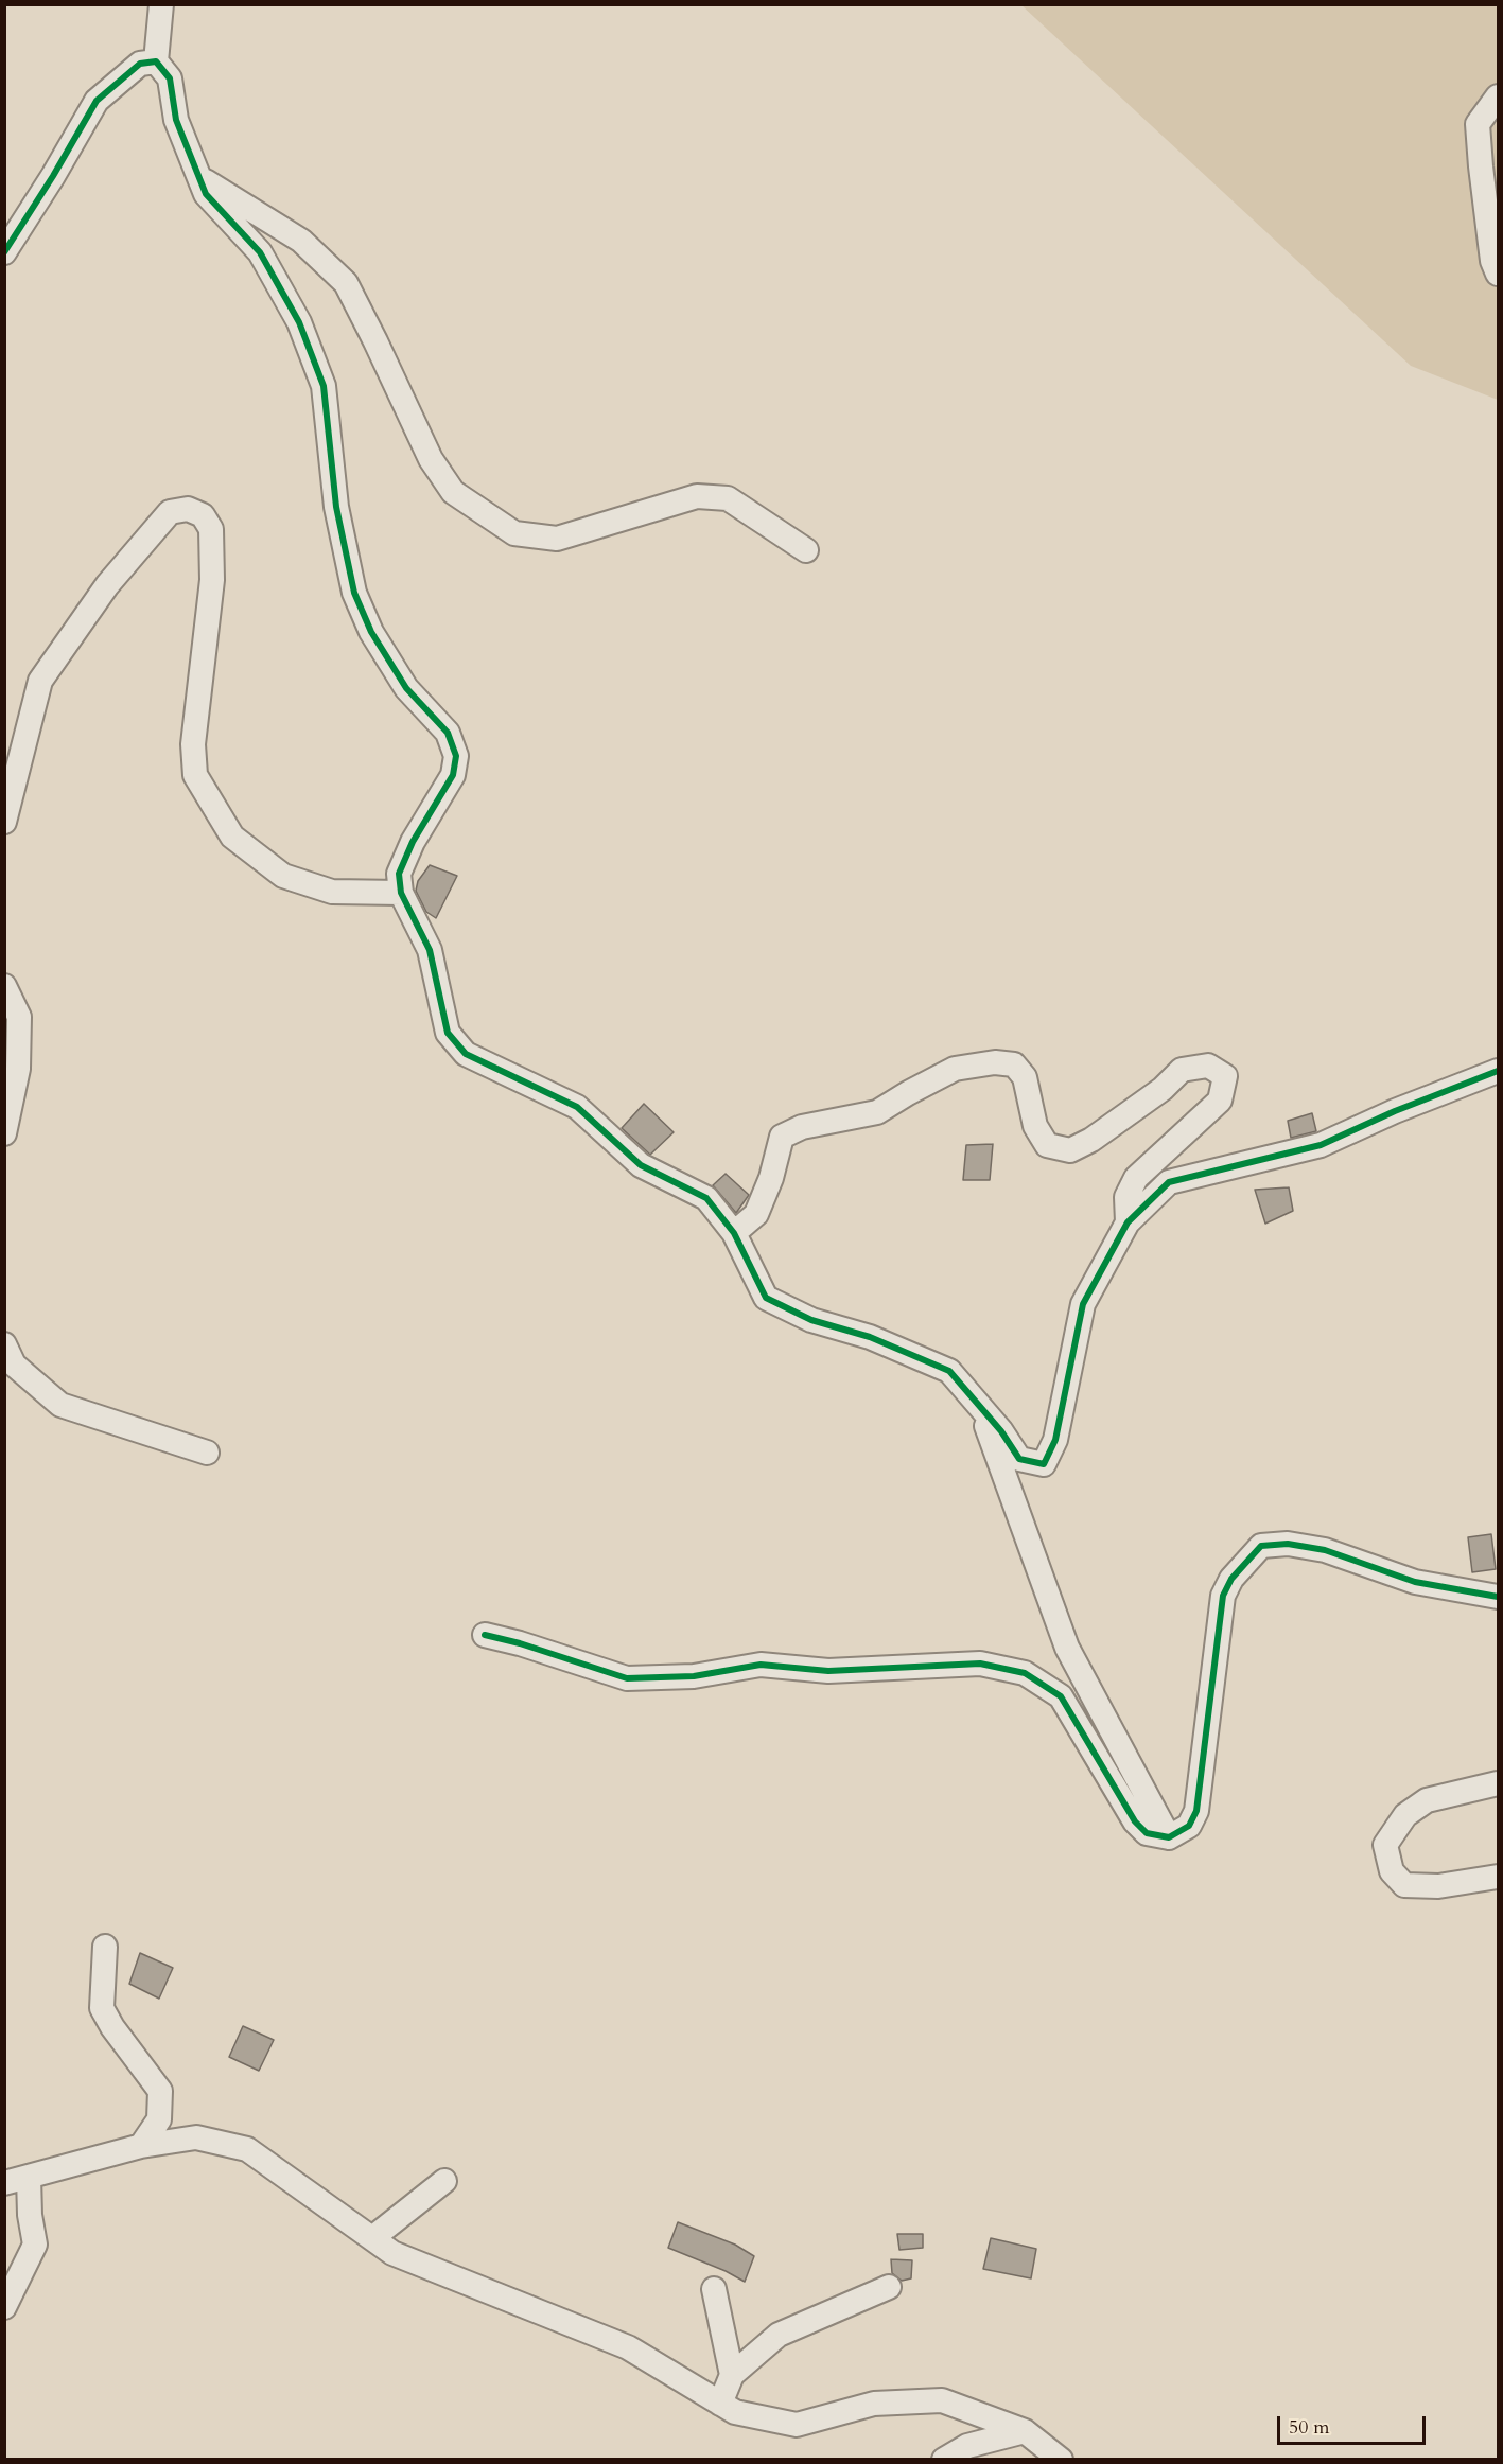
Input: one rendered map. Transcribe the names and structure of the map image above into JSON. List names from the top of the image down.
{
  "scale_bar": "50 m"
}
